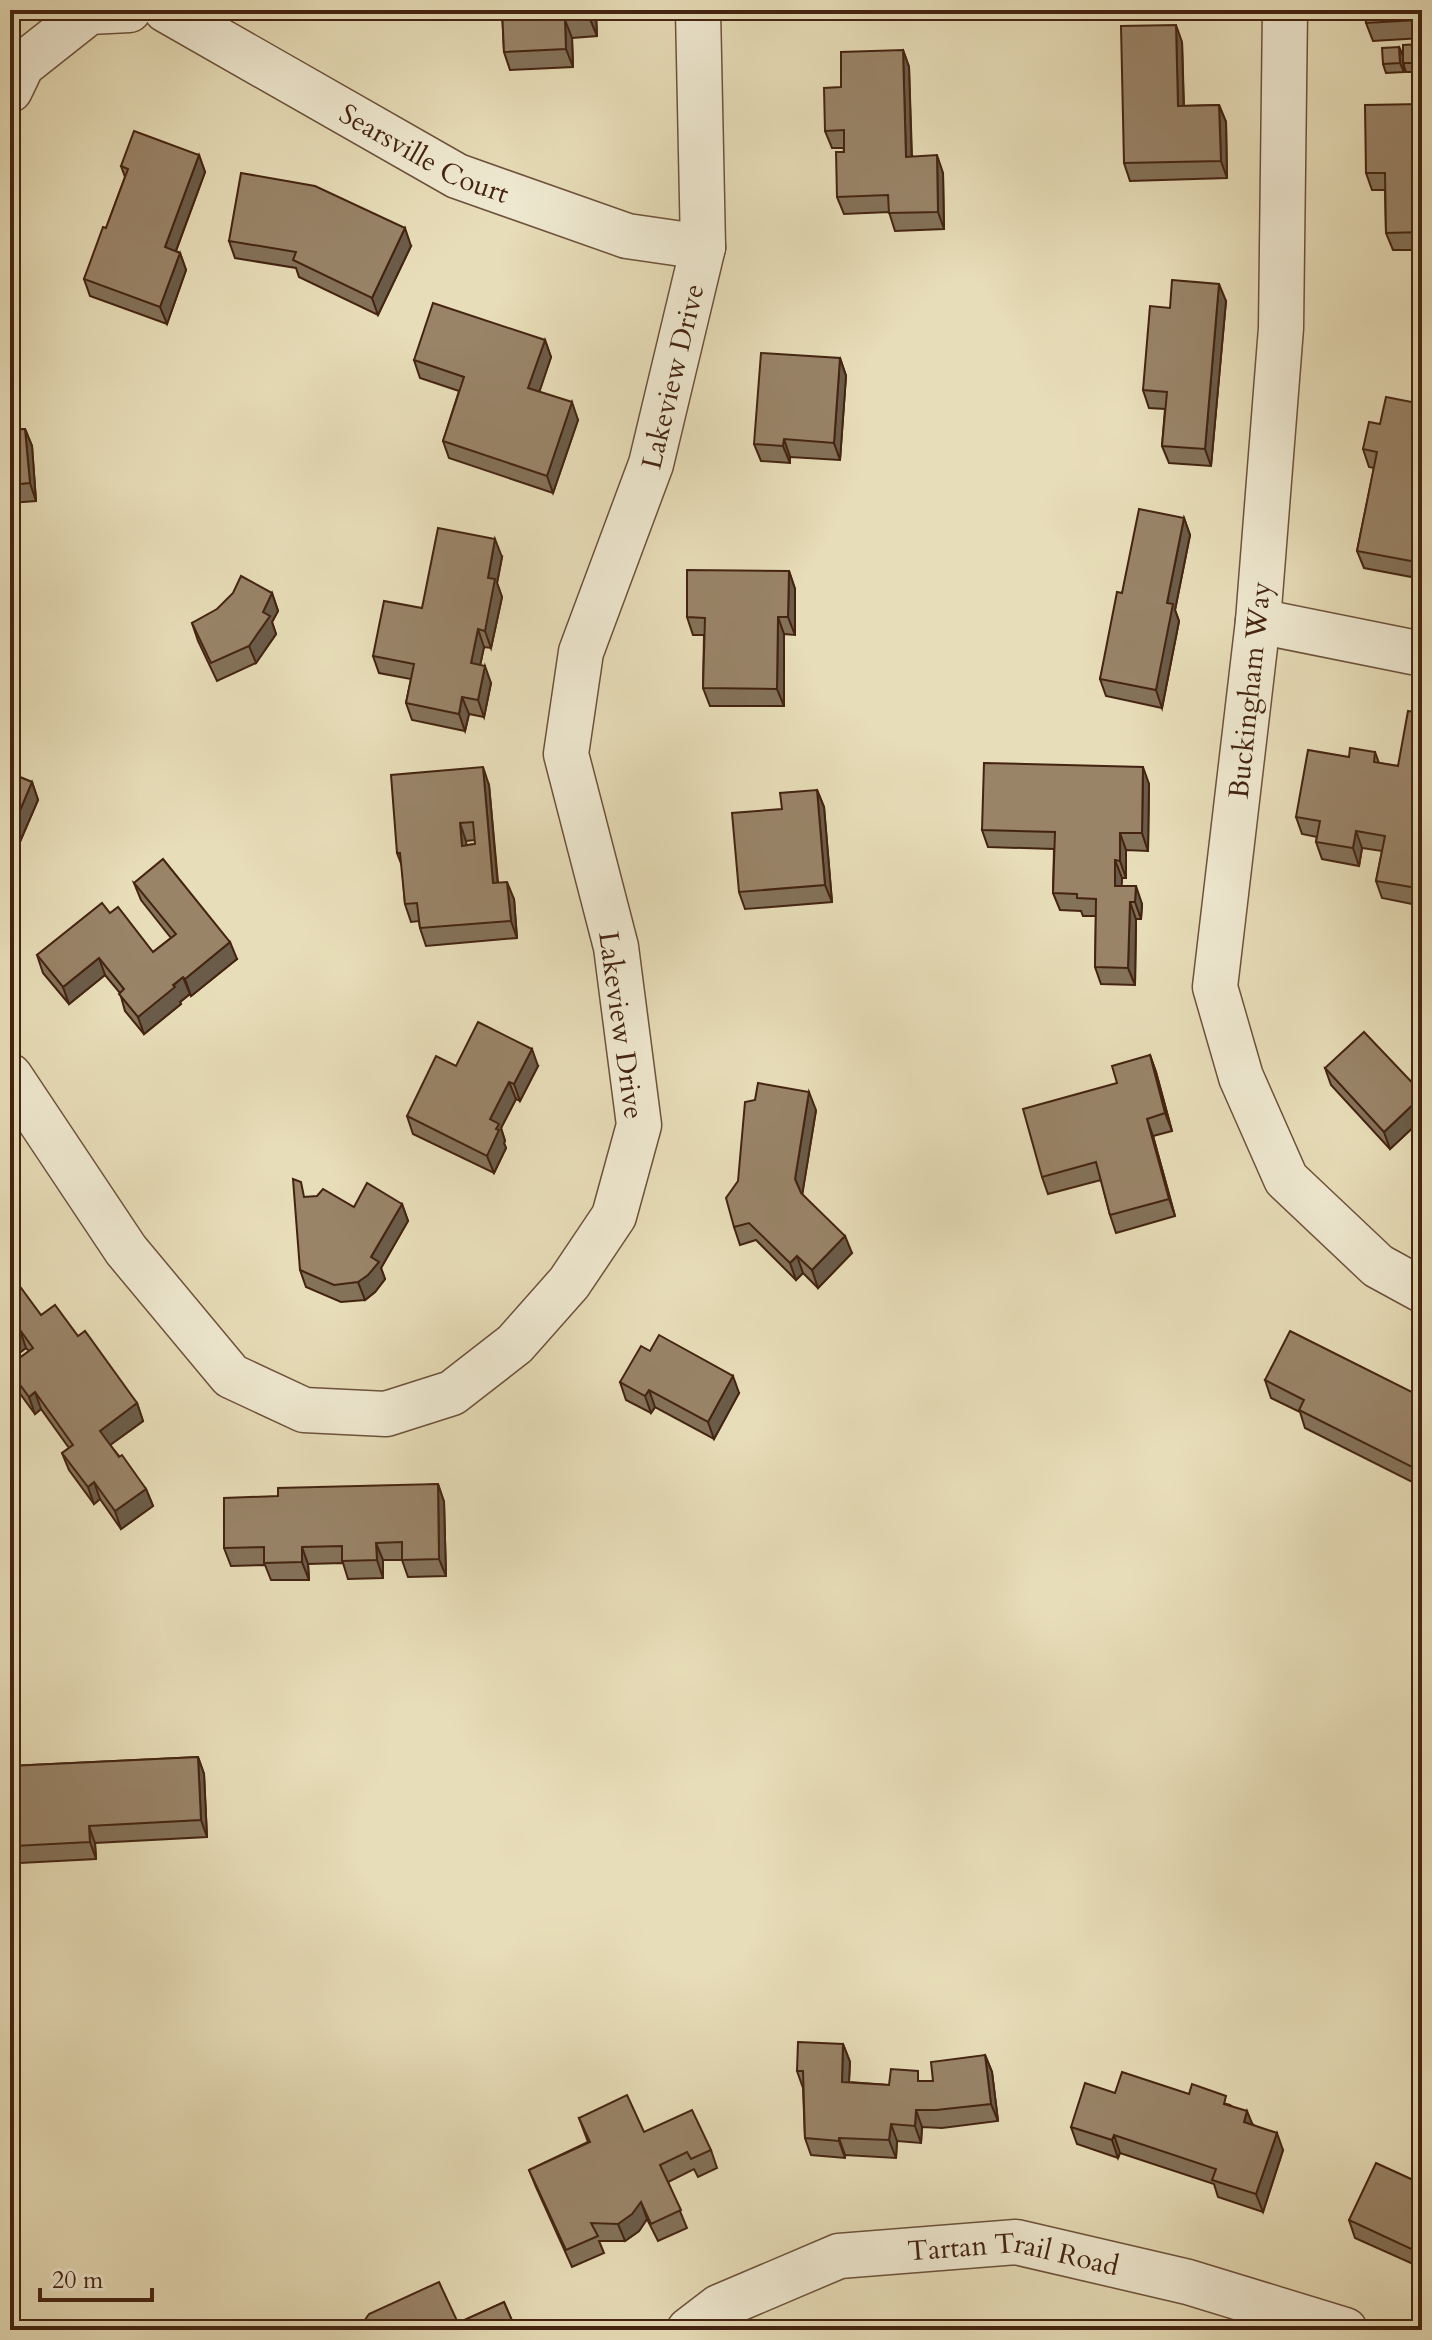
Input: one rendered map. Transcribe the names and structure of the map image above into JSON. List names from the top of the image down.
{
  "streets": {
    "street": [
      "Searsville Court",
      "Lakeview Drive",
      "Buckingham Way",
      "Tartan Trail Road"
    ]
  },
  "crossings": [
    ["Searsville Court", "Lakeview Drive"]
  ],
  "scale_bar": "20 m"
}
